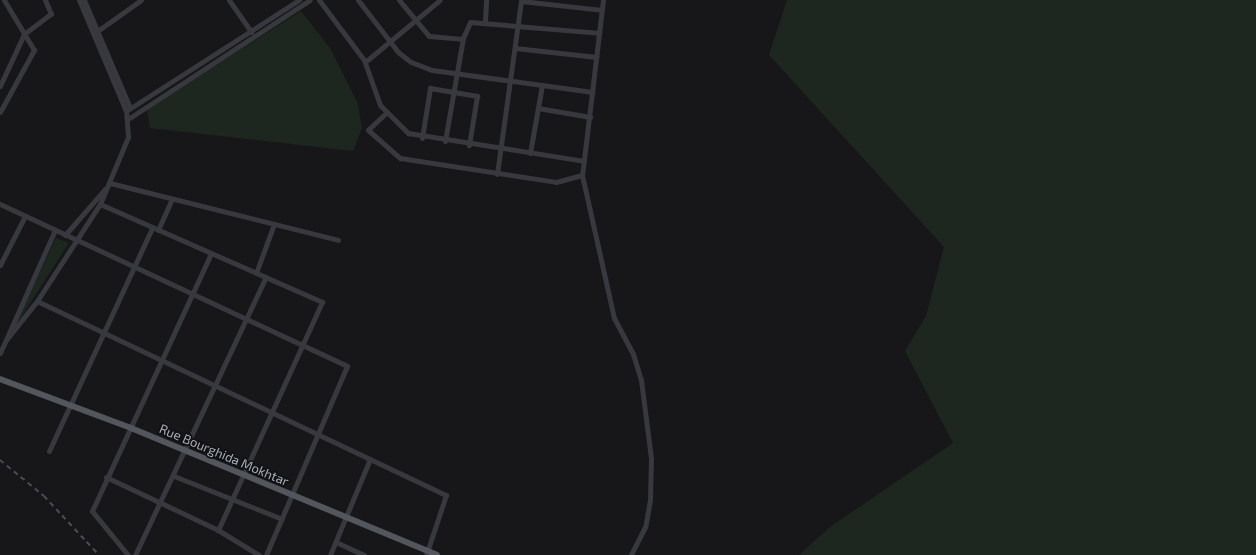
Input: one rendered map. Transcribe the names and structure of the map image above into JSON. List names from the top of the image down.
{
  "streets": {
    "main road": ["Rue Bourghida Mokhtar"]
  }
}
